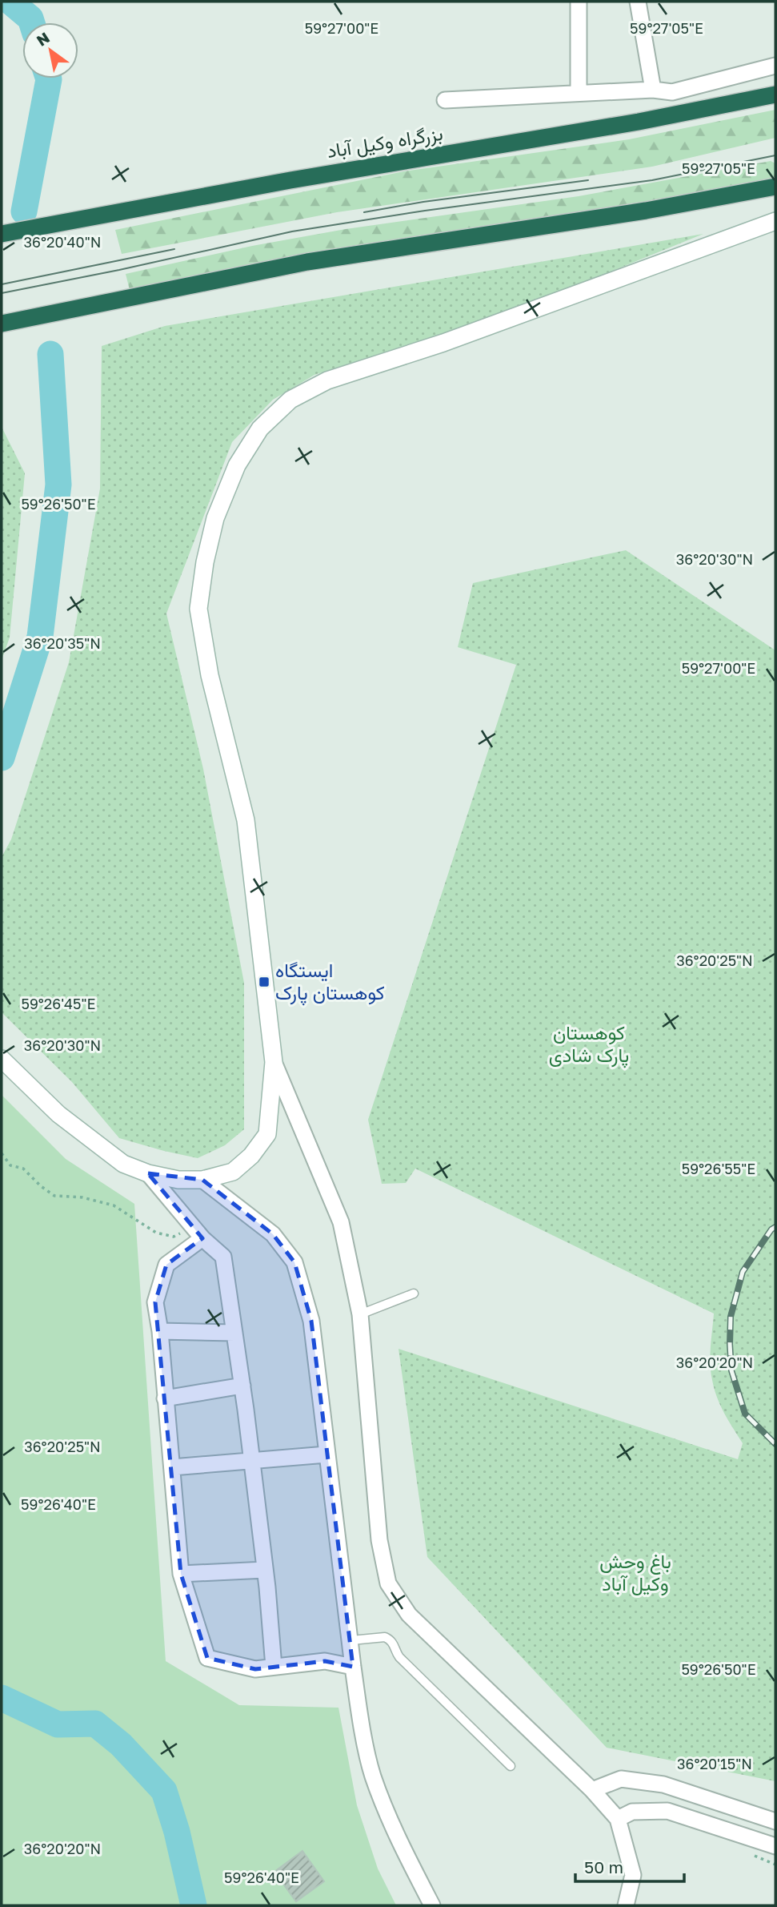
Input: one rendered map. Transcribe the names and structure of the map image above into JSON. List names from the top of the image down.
{
  "streets": {
    "highway": ["بزرگراه وکیل آباد"]
  },
  "parks": ["کوهستان پارک شادی", "باغ وحش وکیل آباد"],
  "places": {
    "transit": ["ایستگاه کوهستان پارک"]
  },
  "scale_bar": "50 m",
  "north": "top left",
  "coordinates": [
    "59°27'00\"E",
    "59°27'05\"E",
    "36°20'40\"N",
    "59°26'50\"E",
    "36°20'30\"N",
    "36°20'35\"N",
    "36°20'25\"N",
    "59°26'45\"E",
    "59°26'55\"E",
    "36°20'20\"N",
    "59°26'40\"E",
    "36°20'15\"N"
  ]
}
